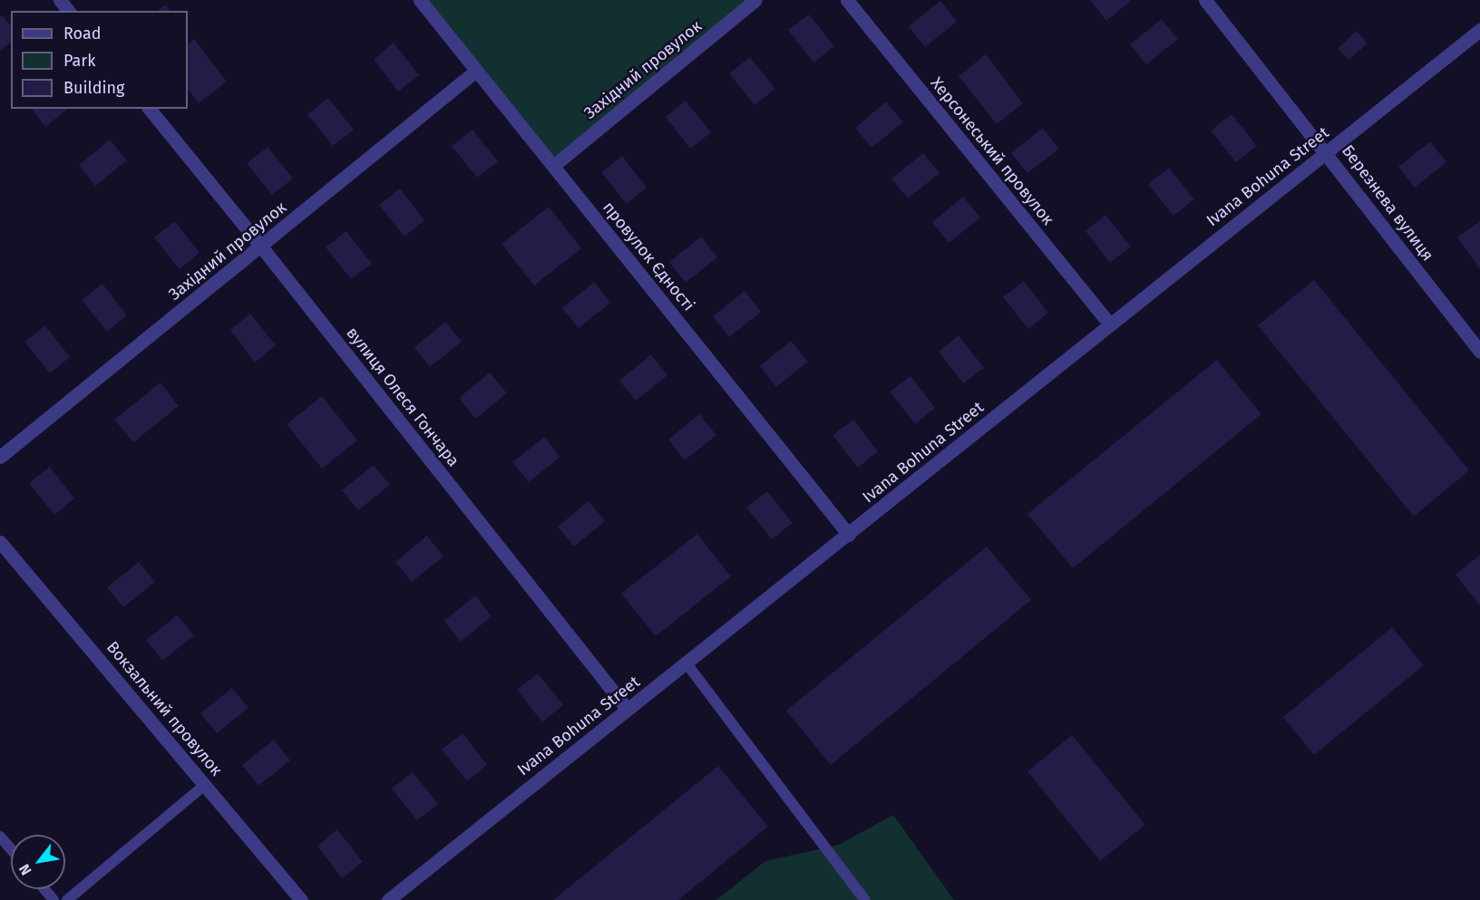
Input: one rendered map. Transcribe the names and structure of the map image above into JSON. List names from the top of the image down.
{
  "streets": {
    "street": [
      "Західний провулок",
      "Херсонеський провулок",
      "Ivana Bohuna Street",
      "Березнева вулиця",
      "провулок Єдності",
      "вулиця Олеся Гончара",
      "Вокзальний провулок"
    ]
  },
  "crossings": [
    ["Західний провулок", "провулок Єдності"],
    ["Західний провулок", "вулиця Олеся Гончара"],
    ["Херсонеський провулок", "Ivana Bohuna Street"],
    ["Ivana Bohuna Street", "Березнева вулиця"],
    ["Ivana Bohuna Street", "провулок Єдності"],
    ["Ivana Bohuna Street", "вулиця Олеся Гончара"]
  ],
  "legend": ["Road", "Park", "Building"],
  "north": "bottom left"
}
